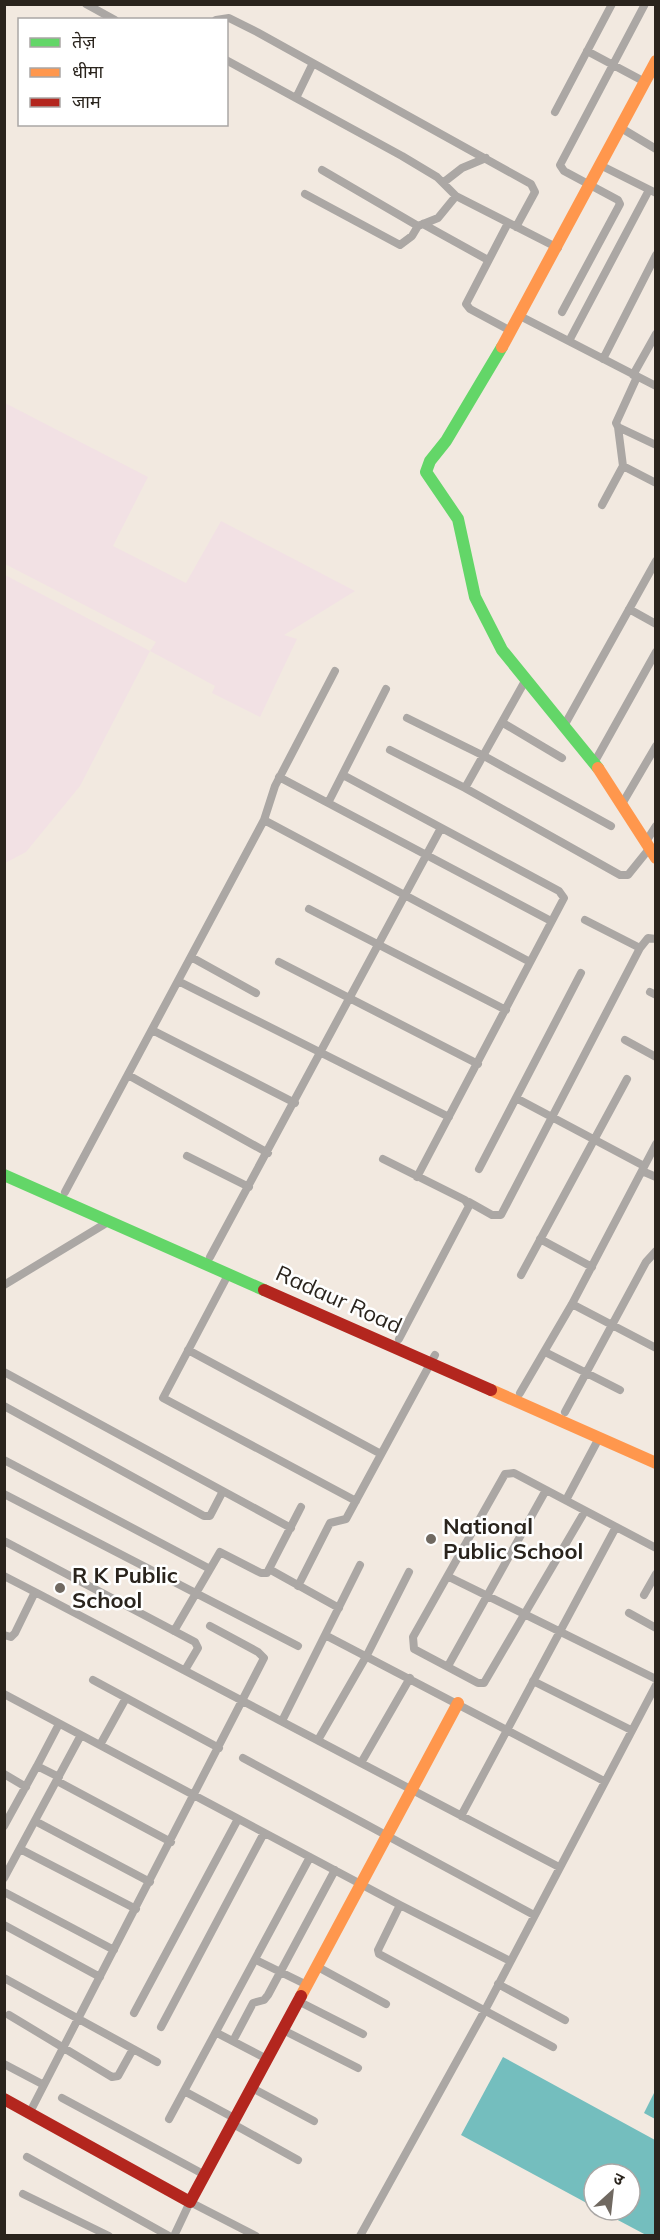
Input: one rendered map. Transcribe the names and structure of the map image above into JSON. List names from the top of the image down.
{
  "streets": {
    "street": ["Radaur Road"]
  },
  "places": ["National Public School", "R K Public School"],
  "legend": ["तेज़", "धीमा", "जाम"],
  "north": "top right"
}
